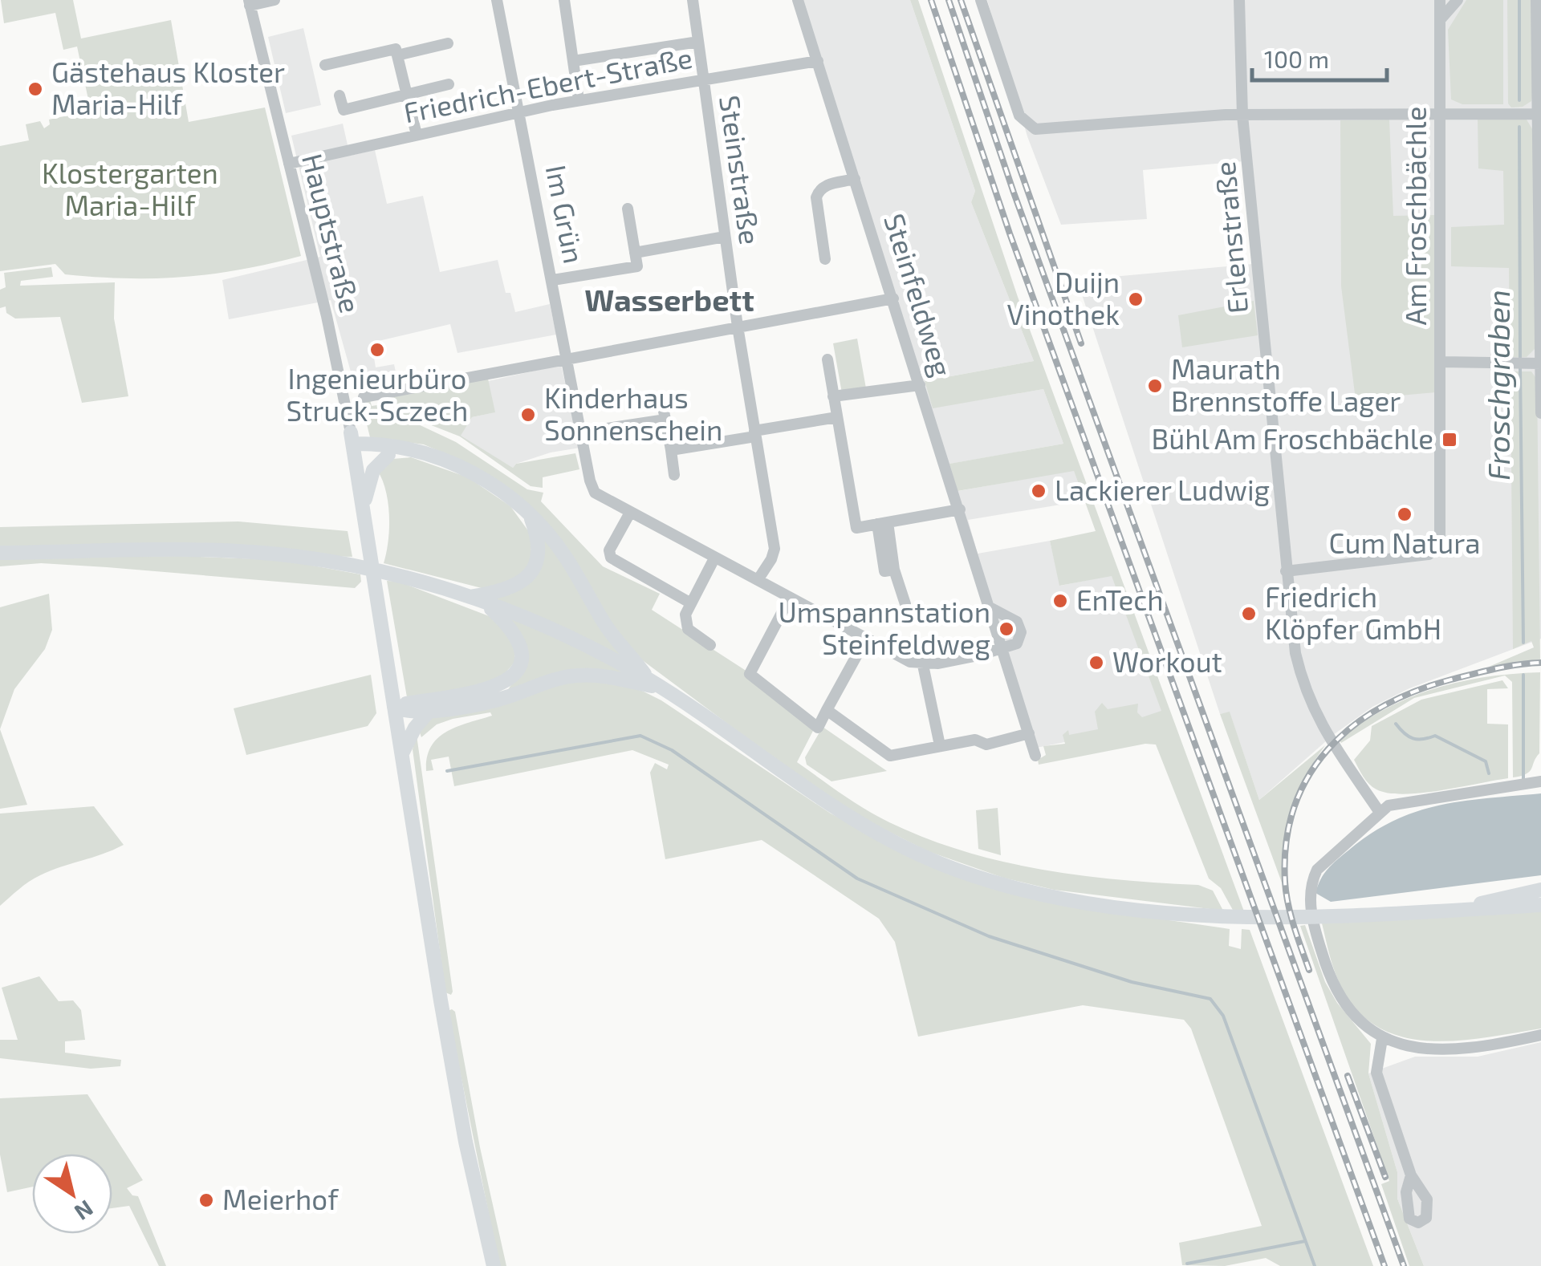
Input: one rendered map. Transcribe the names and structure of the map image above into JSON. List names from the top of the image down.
{
  "streets": {
    "street": [
      "Friedrich-Ebert-Straße",
      "Steinstraße",
      "Im Grün",
      "Am Froschbächle",
      "Hauptstraße",
      "Erlenstraße",
      "Steinfeldweg"
    ]
  },
  "crossings": [
    ["Friedrich-Ebert-Straße", "Steinstraße"],
    ["Friedrich-Ebert-Straße", "Im Grün"],
    ["Friedrich-Ebert-Straße", "Hauptstraße"],
    ["Friedrich-Ebert-Straße", "Steinfeldweg"],
    ["Steinstraße", "Im Grün"],
    ["Am Froschbächle", "Erlenstraße"]
  ],
  "districts": ["Wasserbett"],
  "water": ["Froschgraben"],
  "parks": ["Klostergarten Maria-Hilf"],
  "places": {
    "other": [
      "Gästehaus Kloster Maria-Hilf",
      "Duijn Vinothek",
      "Ingenieurbüro Struck-Sczech",
      "Maurath Brennstoffe Lager",
      "Kinderhaus Sonnenschein",
      "Lackierer Ludwig",
      "Cum Natura",
      "EnTech",
      "Friedrich Klöpfer GmbH",
      "Umspannstation Steinfeldweg",
      "Workout",
      "Meierhof"
    ],
    "transit": ["Bühl Am Froschbächle"]
  },
  "scale_bar": "100 m",
  "north": "bottom right"
}
